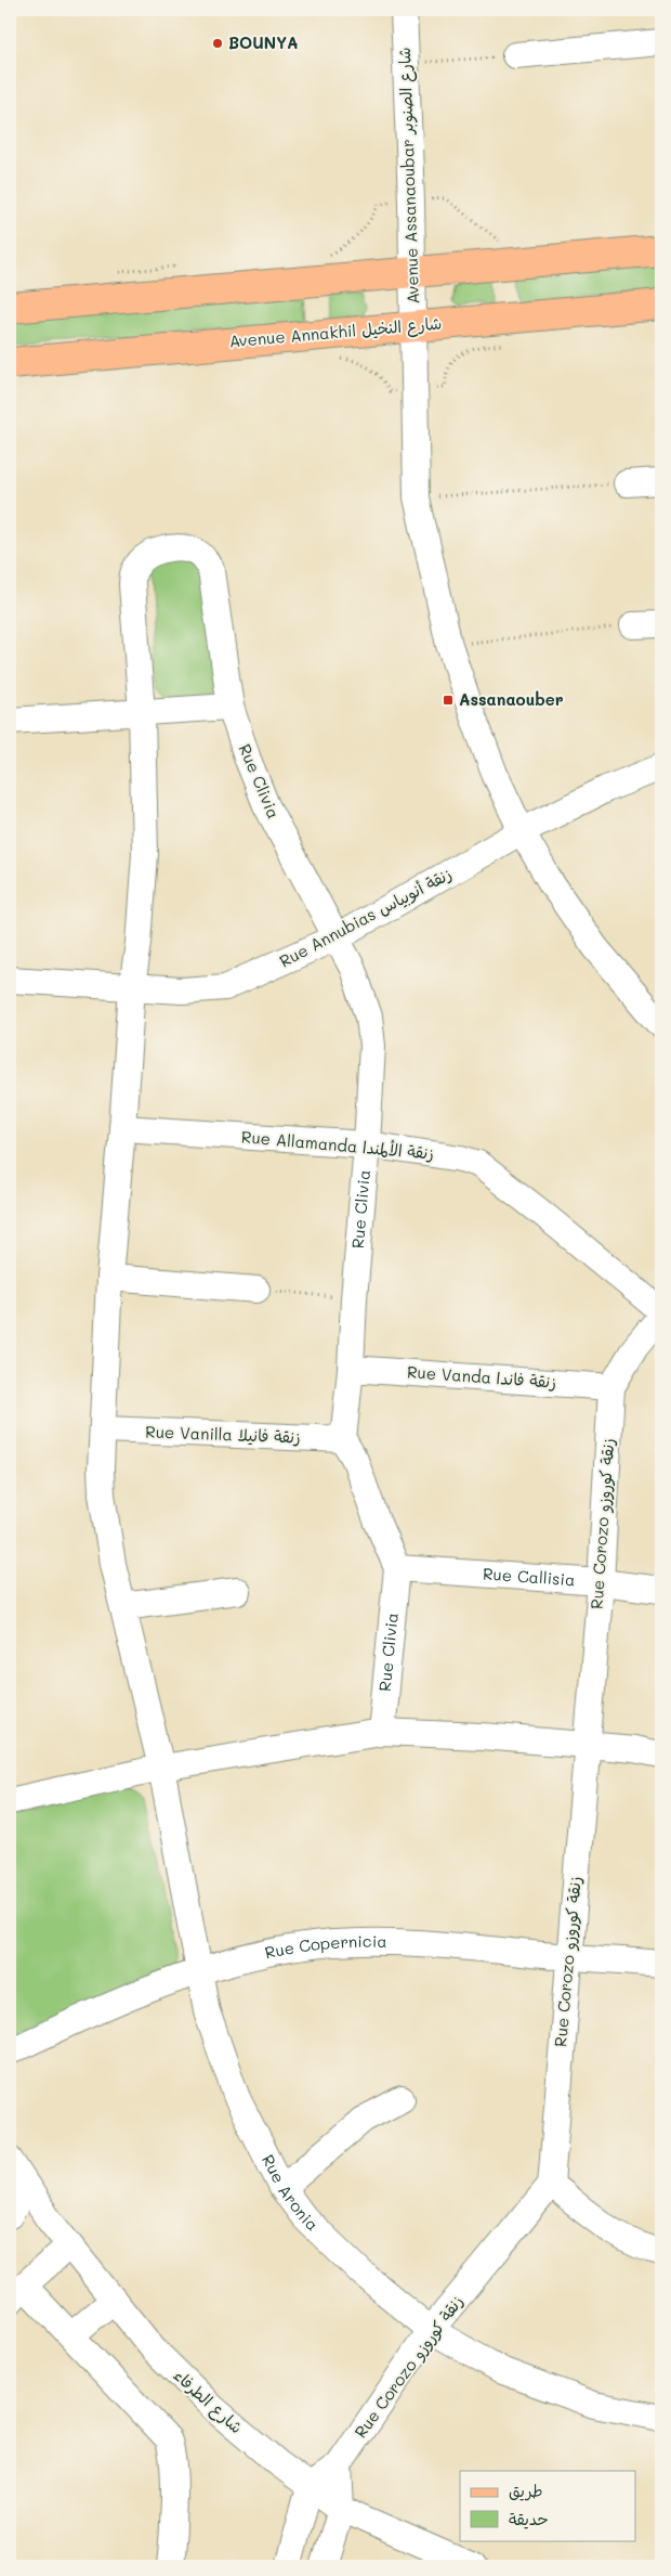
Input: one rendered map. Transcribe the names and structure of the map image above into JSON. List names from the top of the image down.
{
  "streets": {
    "main road": ["Avenue Annakhil شارع النخيل"],
    "street": [
      "Avenue Assanaoubar شارع الصنوبر",
      "Rue Clivia",
      "Rue Annubias زنقة أنوبياس",
      "Rue Allamanda زنقة الألمندا",
      "Rue Vanda زنقة فاندا",
      "Rue Vanilla زنقة فانيلا",
      "Rue Corozo زنقة كوروزو",
      "Rue Callisia",
      "Rue Copernicia",
      "Rue Aronia",
      "شارع الطرفاء"
    ]
  },
  "crossings": [
    ["Avenue Assanaoubar شارع الصنوبر", "Avenue Annakhil شارع النخيل"],
    ["Avenue Assanaoubar شارع الصنوبر", "Rue Annubias زنقة أنوبياس"],
    ["Rue Clivia", "Rue Annubias زنقة أنوبياس"],
    ["Rue Clivia", "Rue Allamanda زنقة الألمندا"],
    ["Rue Clivia", "Rue Vanda زنقة فاندا"],
    ["Rue Clivia", "Rue Vanilla زنقة فانيلا"],
    ["Rue Clivia", "Rue Callisia"],
    ["Rue Clivia", "Rue Aronia"],
    ["Rue Vanda زنقة فاندا", "Rue Corozo زنقة كوروزو"],
    ["Rue Corozo زنقة كوروزو", "Rue Callisia"],
    ["Rue Corozo زنقة كوروزو", "Rue Copernicia"],
    ["Rue Corozo زنقة كوروزو", "Rue Aronia"],
    ["Rue Corozo زنقة كوروزو", "شارع الطرفاء"],
    ["Rue Copernicia", "Rue Aronia"]
  ],
  "places": {
    "other": ["BOUNYA"],
    "transit": ["Assanaouber"]
  },
  "legend": ["طريق", "حديقة"]
}
